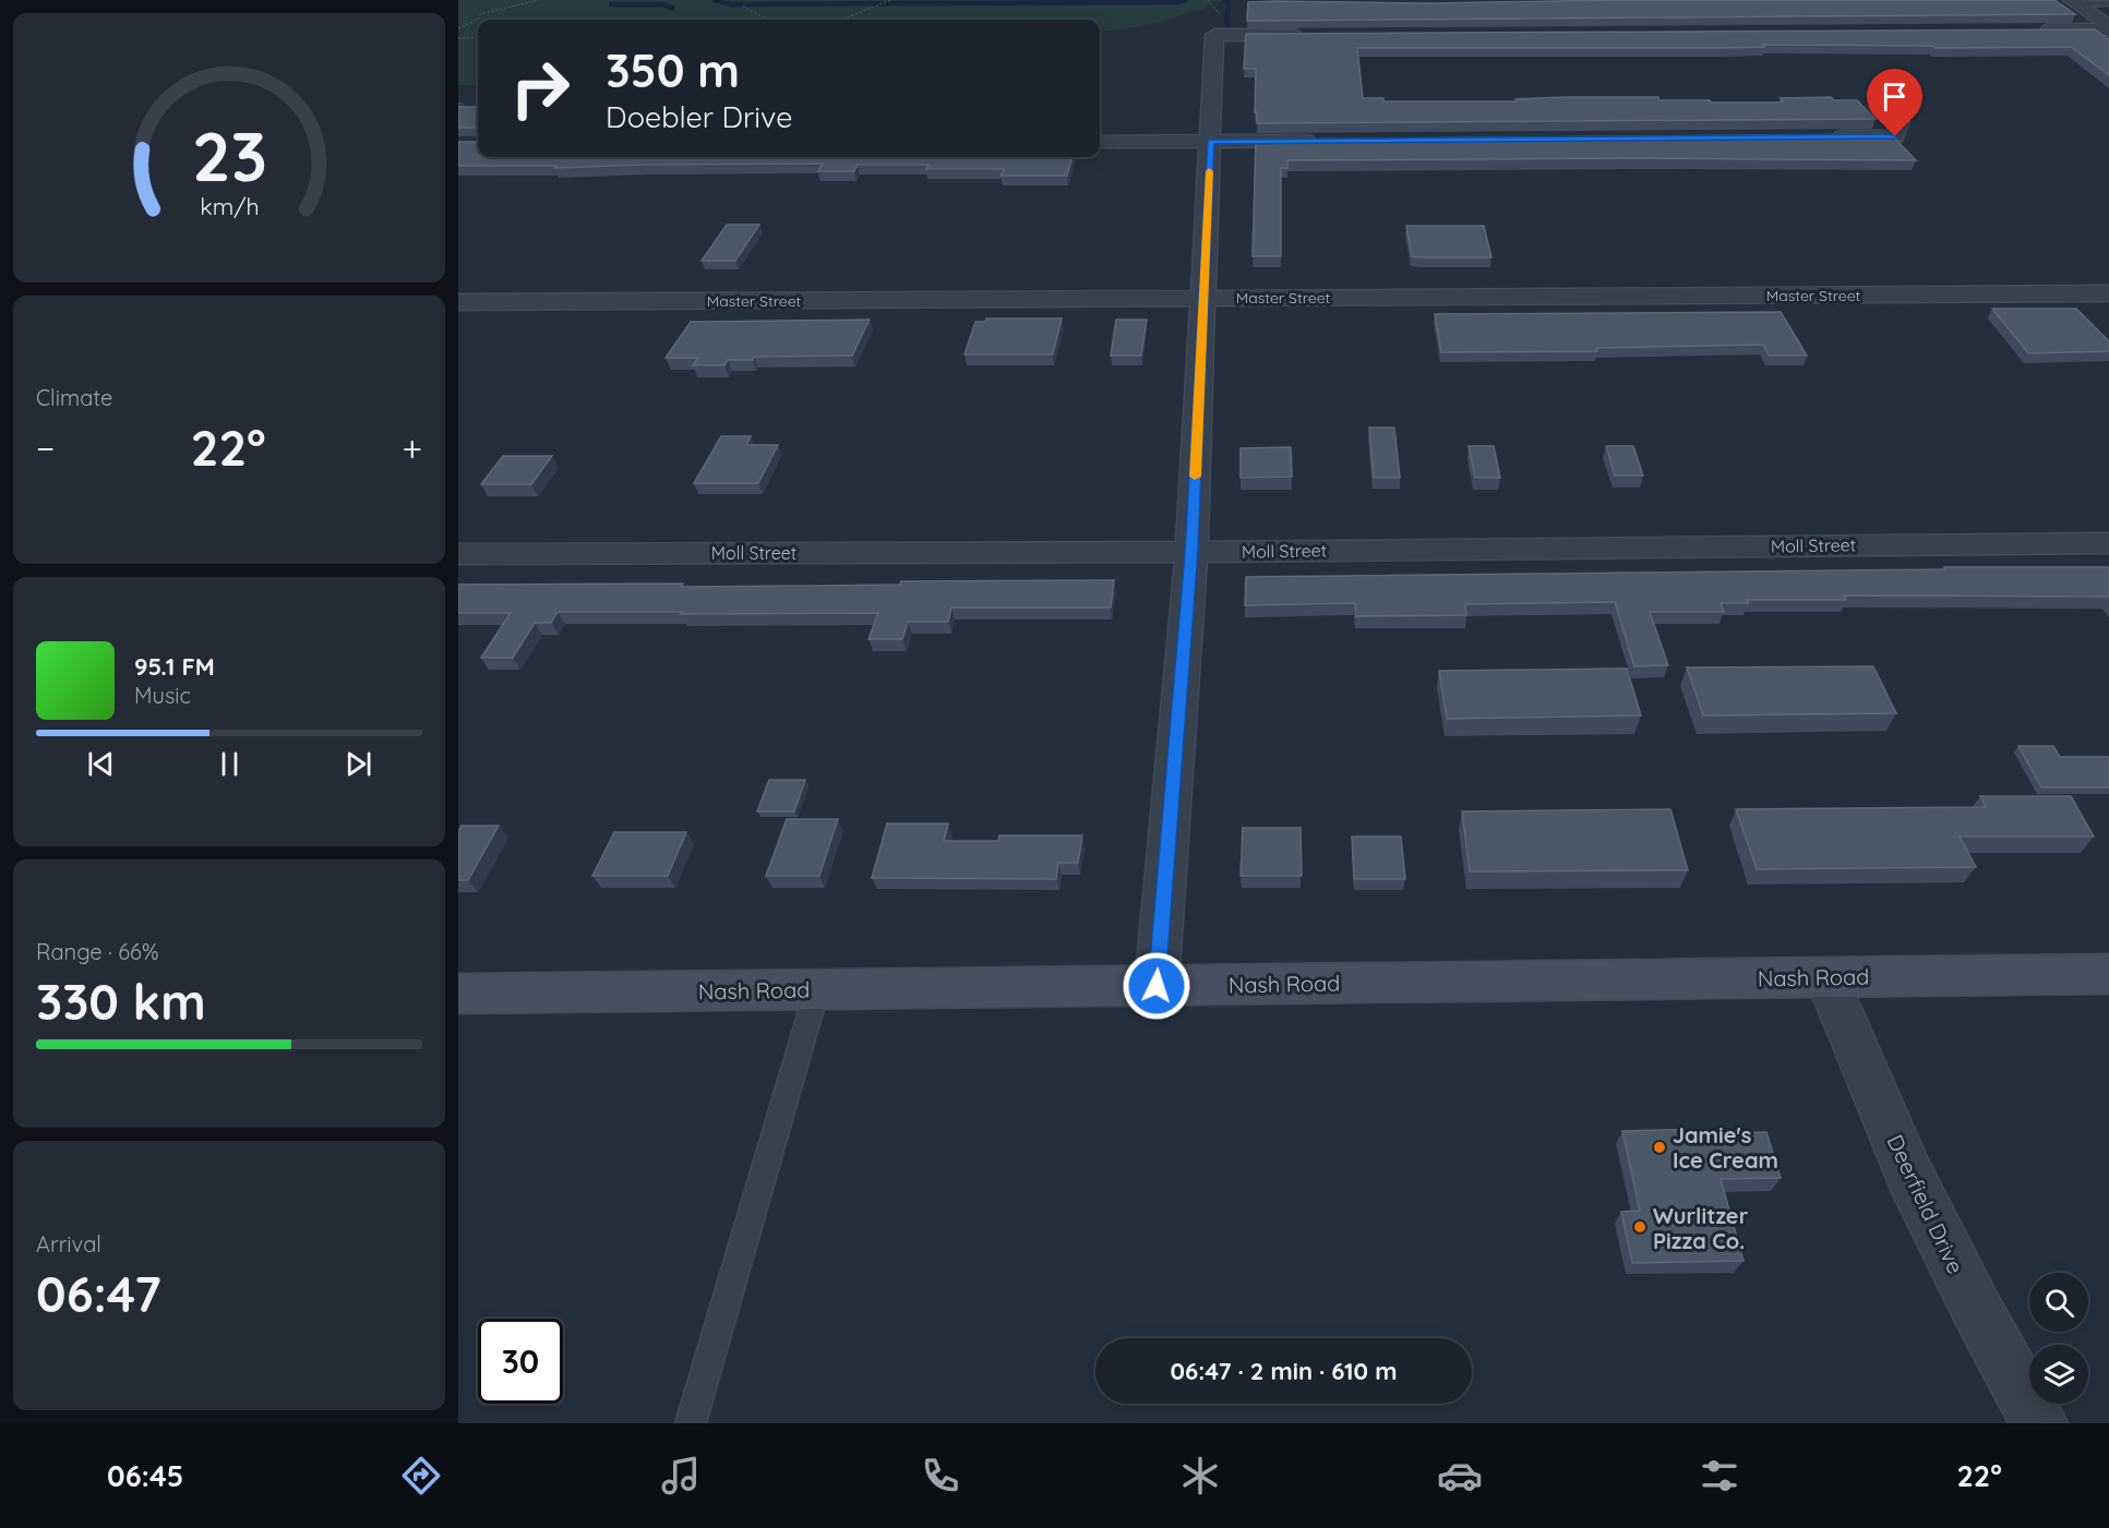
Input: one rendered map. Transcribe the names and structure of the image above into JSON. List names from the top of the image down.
{
  "streets": {
    "main road": ["Nash Road"],
    "street": ["Master Street", "Moll Street", "Deerfield Drive"]
  },
  "crossings": [
    ["Nash Road", "Deerfield Drive"]
  ],
  "places": ["Jamie's Ice Cream", "Wurlitzer Pizza Co."],
  "page": {
    "turn": ["350 m", "Doebler Drive"],
    "tile": [
      "Climate",
      ["Range · 66%", "330 km"],
      ["Arrival", "06:47"]
    ],
    "heat": ["−", "22°", "+"],
    "song": ["95.1 FM", "Music"],
    "limit": "30",
    "trip": "06:47 · 2 min · 610 m",
    "tabs": ["06:45", "22°"],
    "gauge": ["23", "km/h"]
  }
}
